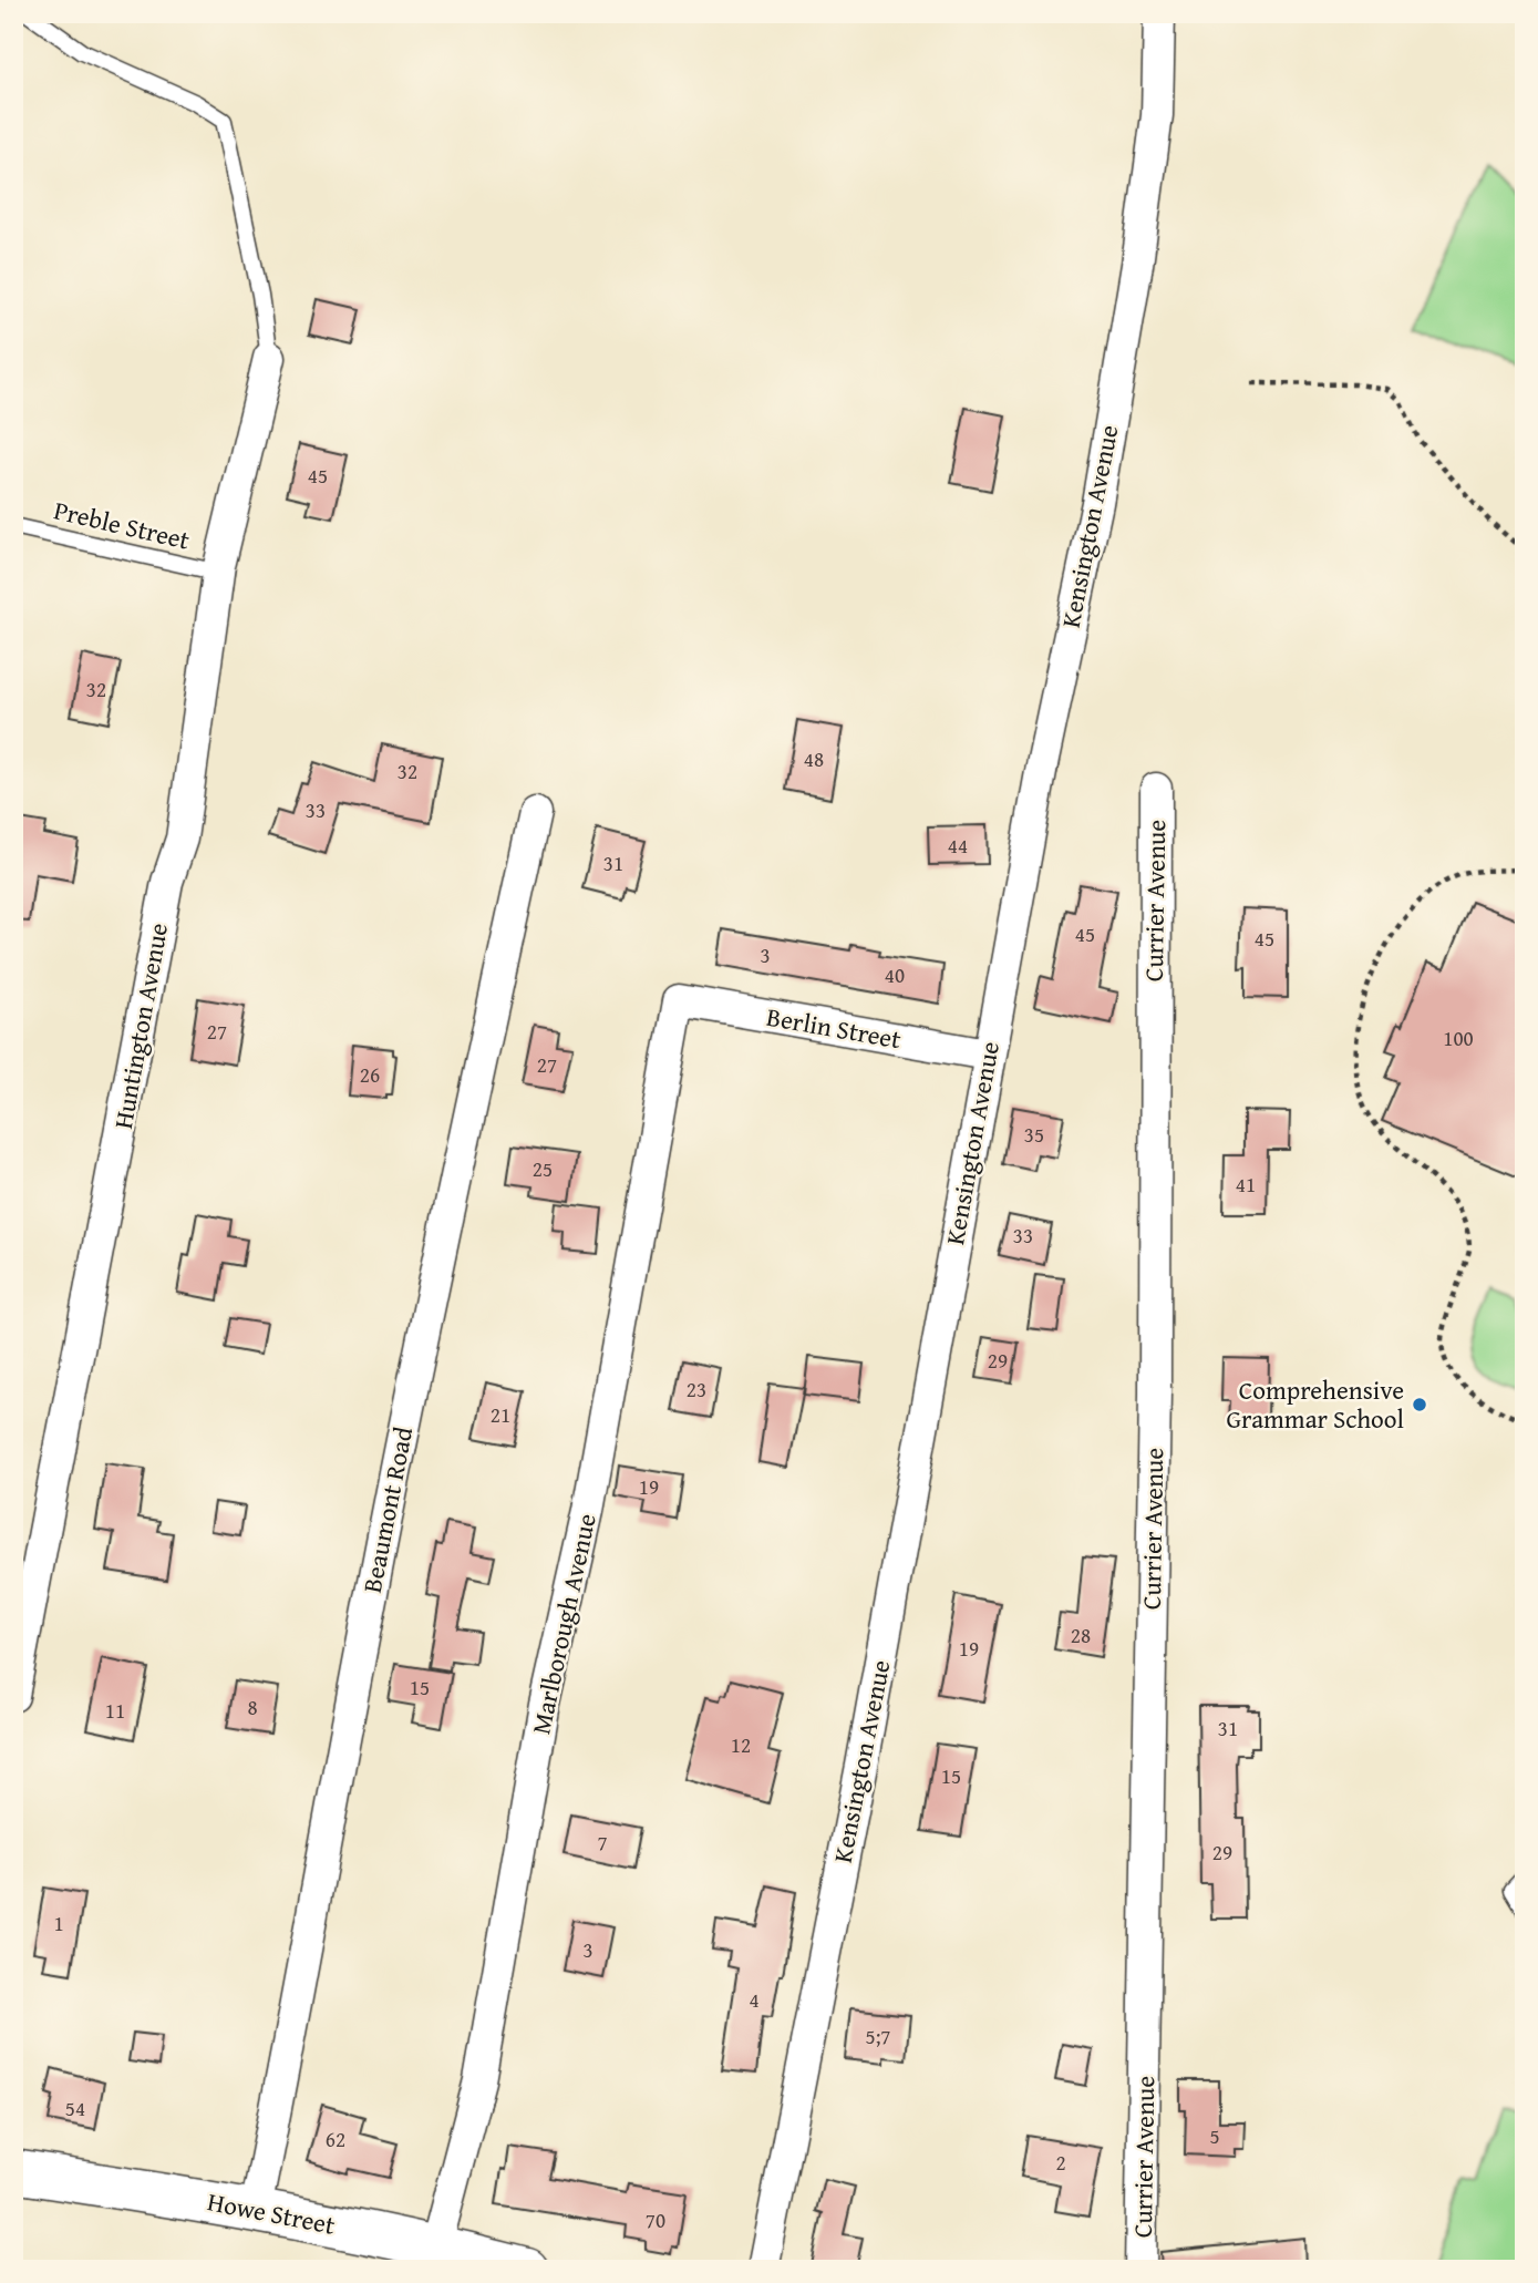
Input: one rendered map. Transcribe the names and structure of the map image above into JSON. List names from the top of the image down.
{
  "streets": {
    "main road": ["Howe Street"],
    "street": [
      "Kensington Avenue",
      "Currier Avenue",
      "Huntington Avenue",
      "Berlin Street",
      "Beaumont Road",
      "Marlborough Avenue"
    ],
    "lane": ["Preble Street"]
  },
  "crossings": [
    ["Preble Street", "Huntington Avenue"],
    ["Kensington Avenue", "Berlin Street"],
    ["Berlin Street", "Marlborough Avenue"],
    ["Beaumont Road", "Howe Street"],
    ["Marlborough Avenue", "Howe Street"]
  ],
  "places": ["Comprehensive Grammar School"],
  "house_numbers": [
    "45",
    "32",
    "48",
    "32",
    "33",
    "44",
    "31",
    "45",
    "45",
    "3",
    "40",
    "27",
    "100",
    "27",
    "26",
    "35",
    "25",
    "41",
    "33",
    "29",
    "23",
    "21",
    "19",
    "28",
    "19",
    "15",
    "8",
    "11",
    "31",
    "12",
    "15",
    "7",
    "29",
    "1",
    "3",
    "4",
    "5;7",
    "54",
    "5",
    "62",
    "2",
    "70"
  ]
}
